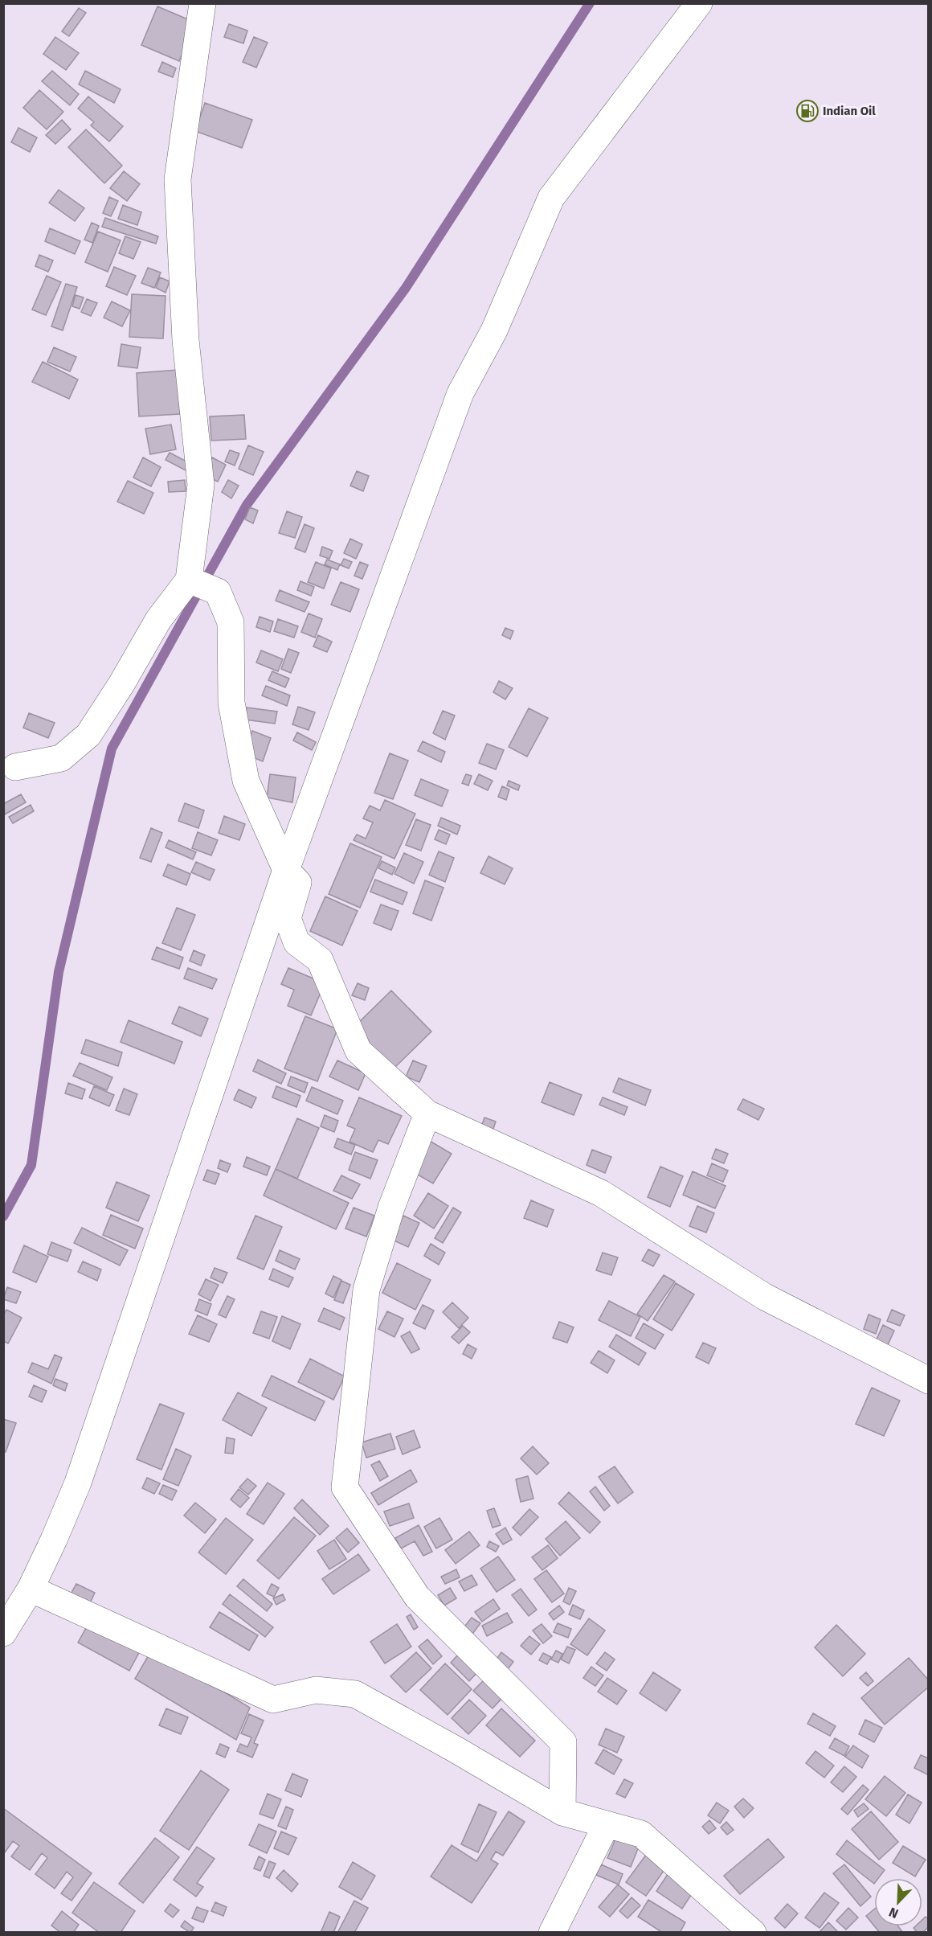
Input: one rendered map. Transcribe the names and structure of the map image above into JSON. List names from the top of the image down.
{
  "places": {
    "fuel station": ["Indian Oil"]
  },
  "north": "bottom left"
}
